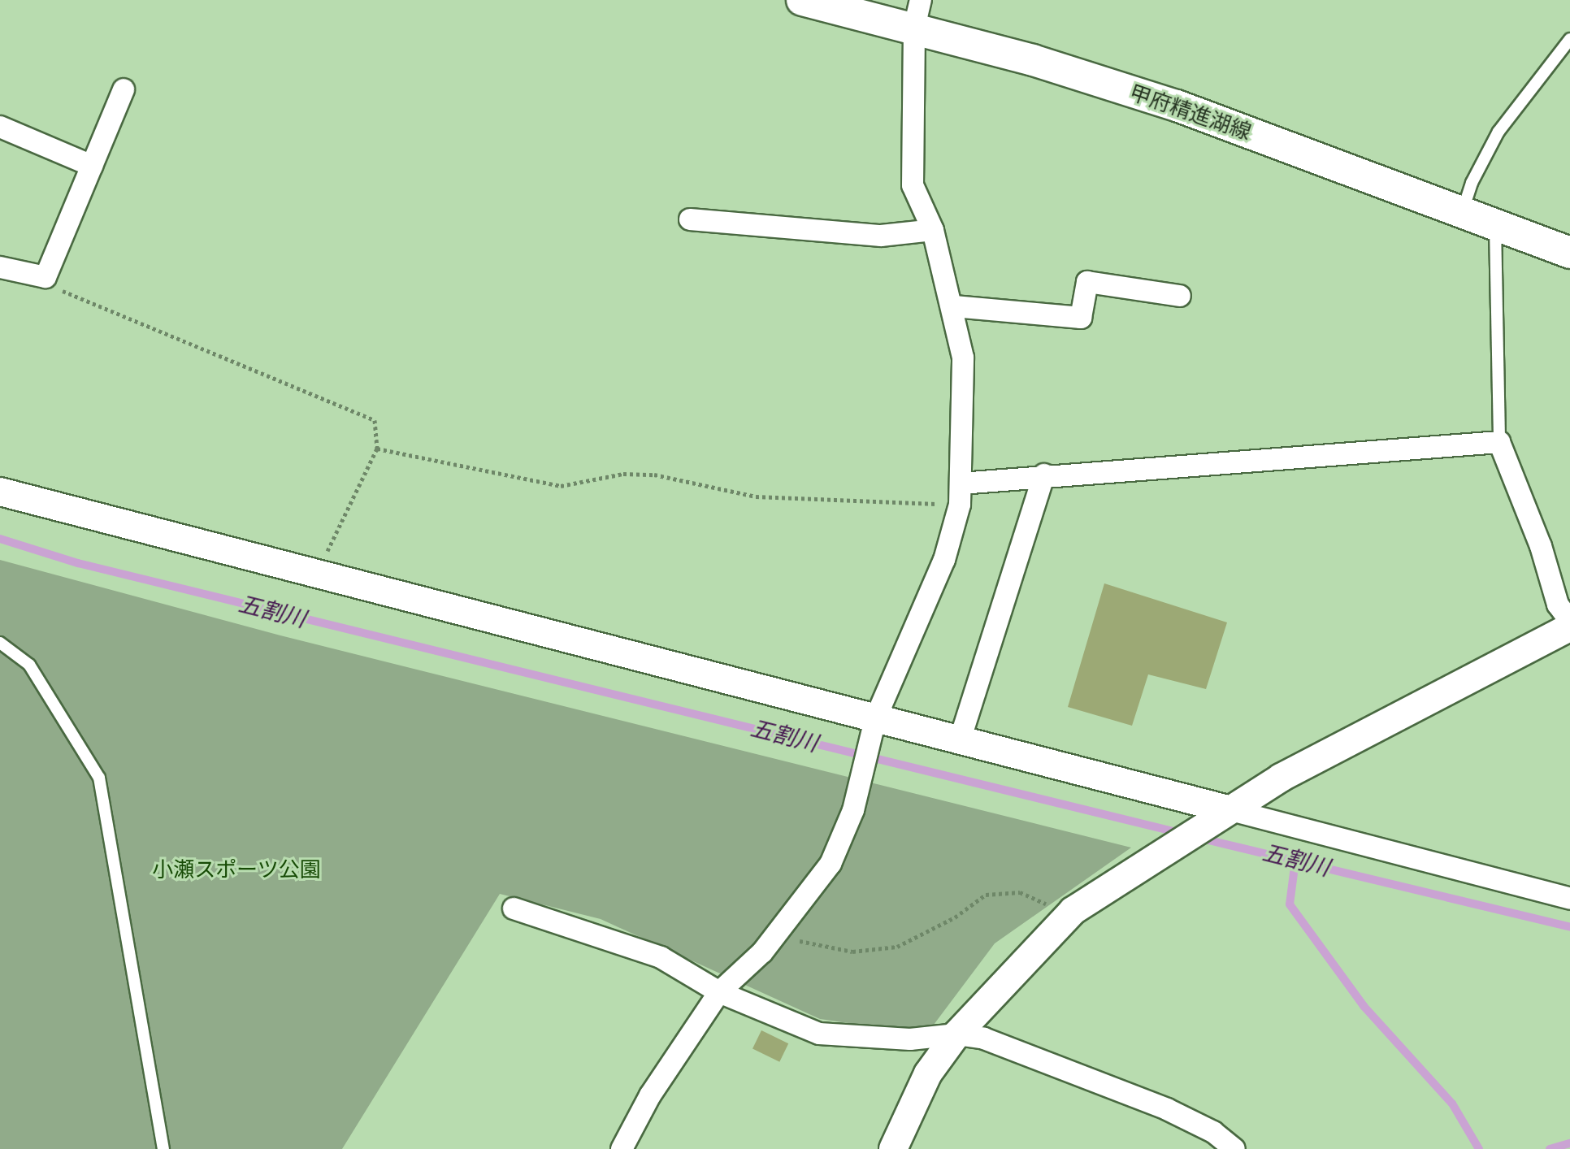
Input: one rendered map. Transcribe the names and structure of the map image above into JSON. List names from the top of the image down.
{
  "streets": {
    "main road": ["甲府精進湖線"]
  },
  "water": ["五割川"],
  "parks": ["小瀬スポーツ公園"]
}
